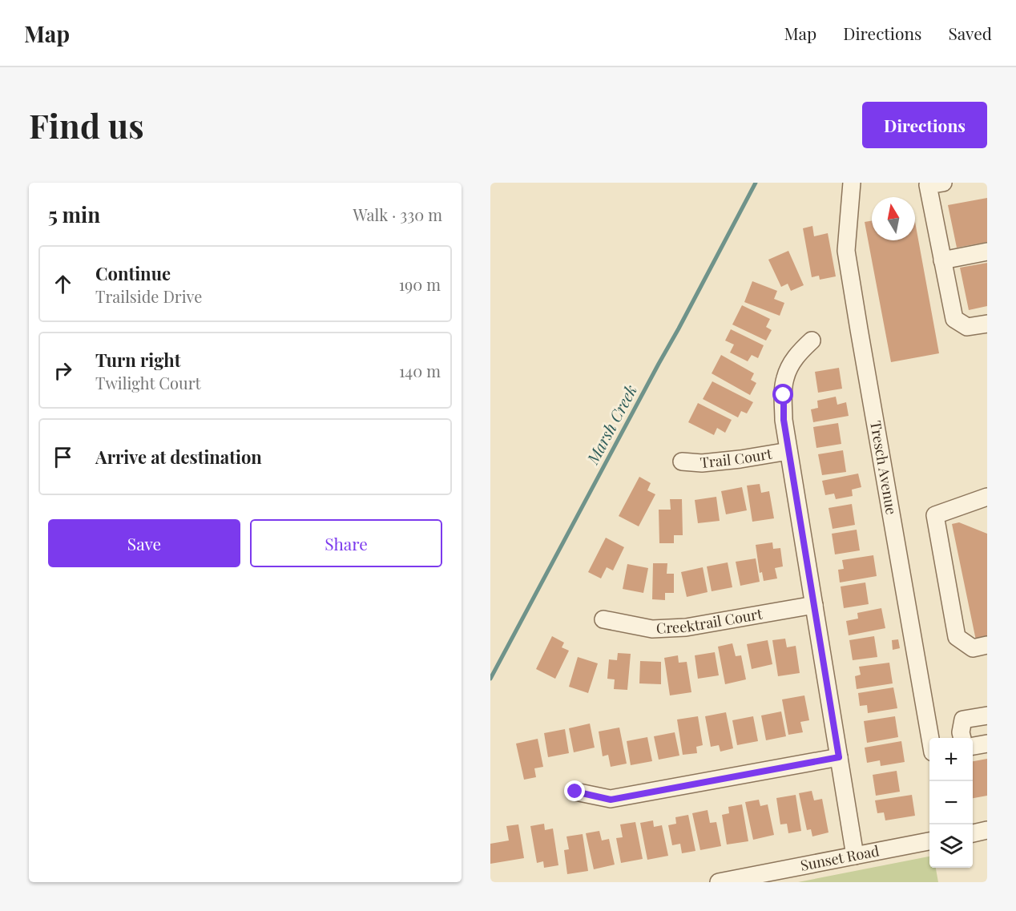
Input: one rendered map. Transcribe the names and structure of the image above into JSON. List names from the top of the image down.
{
  "streets": {
    "street": [
      "Trail Court",
      "Tresch Avenue",
      "Creektrail Court",
      "Sunset Road"
    ]
  },
  "water": ["Marsh Creek"],
  "north": "top",
  "page": {
    "header": "Map",
    "nav": ["Map", "Directions", "Saved"],
    "buttons": [
      "Directions",
      ["Save", "Share"]
    ],
    "title": "Find us",
    "heading": ["5 min", "Walk · 330 m"],
    "list": [
      ["Continue", "Trailside Drive", "190 m"],
      ["Turn right", "Twilight Court", "140 m"],
      "Arrive at destination"
    ],
    "map_buttons": ["+", "−"]
  }
}
